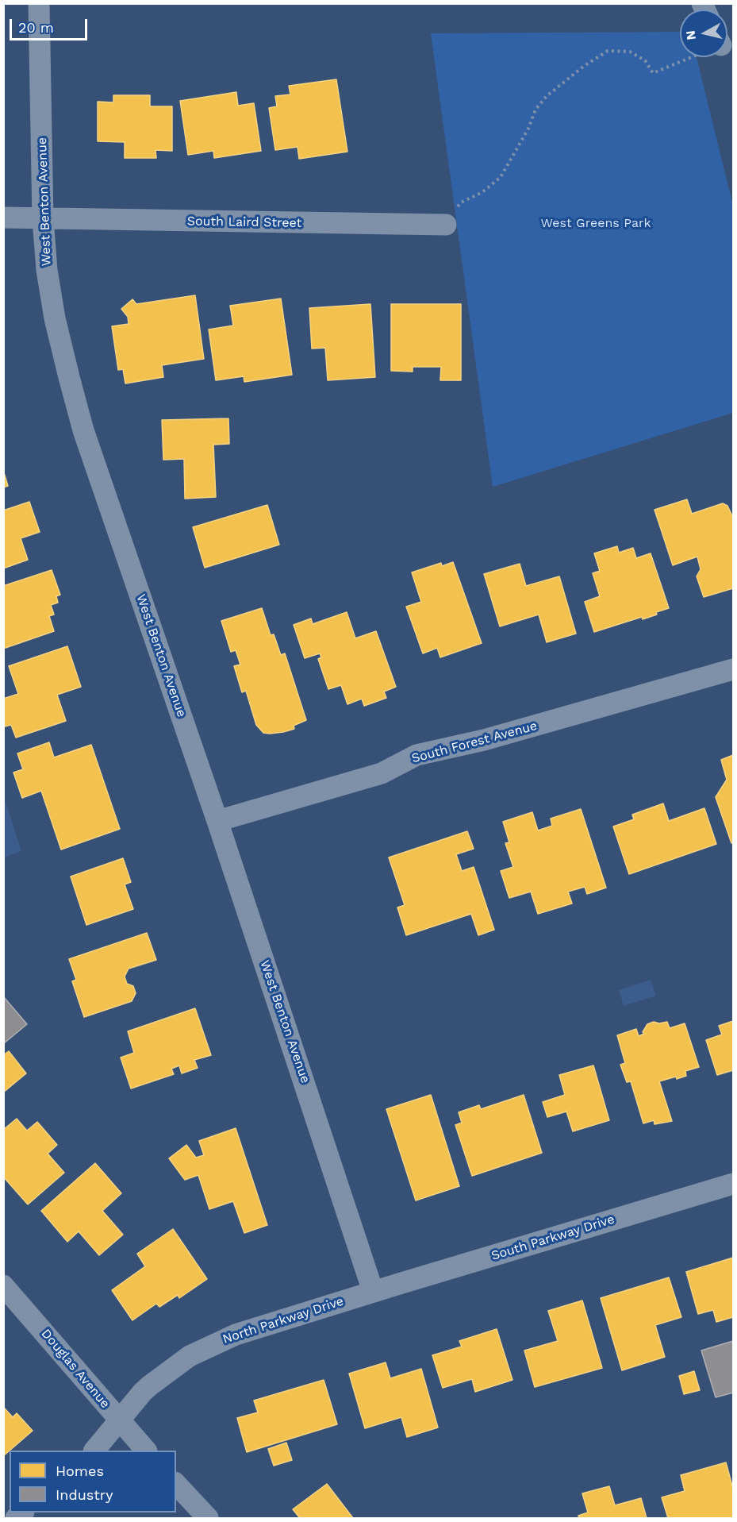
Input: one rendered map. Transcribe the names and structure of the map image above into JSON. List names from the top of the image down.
{
  "streets": {
    "street": [
      "West Benton Avenue",
      "South Laird Street",
      "South Forest Avenue",
      "South Parkway Drive",
      "North Parkway Drive",
      "Douglas Avenue"
    ]
  },
  "crossings": [
    ["West Benton Avenue", "South Laird Street"],
    ["West Benton Avenue", "South Forest Avenue"],
    ["West Benton Avenue", "South Parkway Drive"],
    ["West Benton Avenue", "North Parkway Drive"],
    ["South Parkway Drive", "North Parkway Drive"],
    ["North Parkway Drive", "Douglas Avenue"]
  ],
  "parks": ["West Greens Park"],
  "legend": ["Homes", "Industry"],
  "scale_bar": "20 m",
  "north": "left"
}
